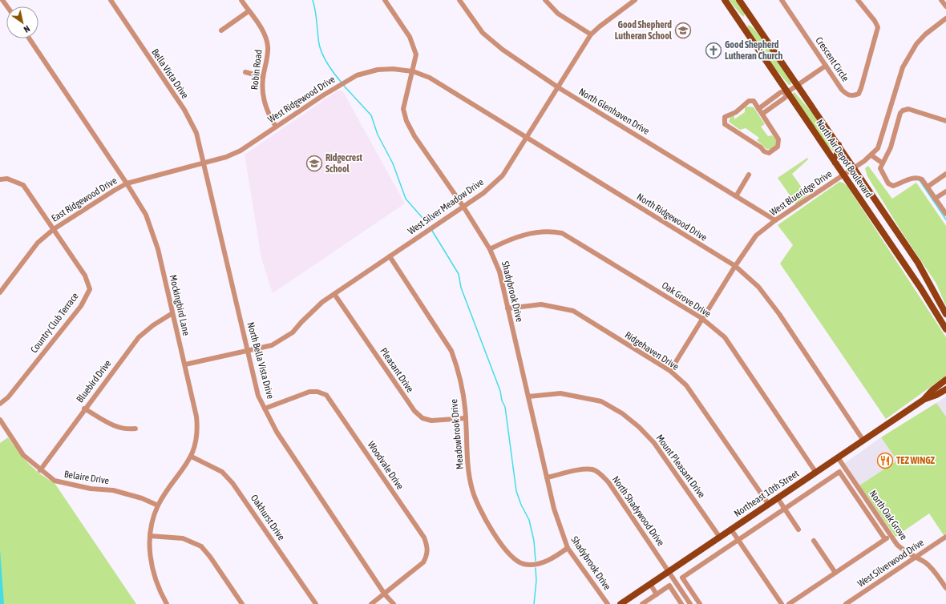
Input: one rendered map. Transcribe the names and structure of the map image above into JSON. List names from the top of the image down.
{
  "streets": {
    "main road": ["North Air Depot Boulevard", "Northeast 10th Street"],
    "street": [
      "Crescent Circle",
      "Robin Road",
      "Bella Vista Drive",
      "West Ridgewood Drive",
      "North Glenhaven Drive",
      "West Blueridge Drive",
      "East Ridgewood Drive",
      "West Silver Meadow Drive",
      "North Ridgewood Drive",
      "Shadybrook Drive",
      "Oak Grove Drive",
      "Mockingbird Lane",
      "Country Club Terrace",
      "Ridgehaven Drive",
      "North Bella Vista Drive",
      "Pleasant Drive",
      "Bluebird Drive",
      "Meadowbrook Drive",
      "Woodvale Drive",
      "Mount Pleasant Drive",
      "Belaire Drive",
      "North Shadywood Drive",
      "North Oak Grove",
      "Oakhurst Drive",
      "West Silverwood Drive"
    ]
  },
  "crossings": [
    ["Robin Road", "West Ridgewood Drive"],
    ["Bella Vista Drive", "West Ridgewood Drive"],
    ["Bella Vista Drive", "East Ridgewood Drive"],
    ["Bella Vista Drive", "North Bella Vista Drive"],
    ["West Ridgewood Drive", "East Ridgewood Drive"],
    ["West Ridgewood Drive", "North Ridgewood Drive"],
    ["West Ridgewood Drive", "Shadybrook Drive"],
    ["West Ridgewood Drive", "North Bella Vista Drive"],
    ["North Glenhaven Drive", "West Blueridge Drive"],
    ["North Glenhaven Drive", "West Silver Meadow Drive"],
    ["North Air Depot Boulevard", "West Blueridge Drive"],
    ["West Blueridge Drive", "North Ridgewood Drive"],
    ["West Blueridge Drive", "Oak Grove Drive"],
    ["West Blueridge Drive", "Ridgehaven Drive"],
    ["East Ridgewood Drive", "Mockingbird Lane"],
    ["East Ridgewood Drive", "Country Club Terrace"],
    ["East Ridgewood Drive", "North Bella Vista Drive"],
    ["West Silver Meadow Drive", "North Ridgewood Drive"],
    ["West Silver Meadow Drive", "Shadybrook Drive"],
    ["West Silver Meadow Drive", "Mockingbird Lane"],
    ["West Silver Meadow Drive", "North Bella Vista Drive"],
    ["West Silver Meadow Drive", "Pleasant Drive"],
    ["West Silver Meadow Drive", "Meadowbrook Drive"],
    ["North Ridgewood Drive", "Shadybrook Drive"],
    ["North Ridgewood Drive", "Northeast 10th Street"],
    ["Shadybrook Drive", "Oak Grove Drive"],
    ["Shadybrook Drive", "Ridgehaven Drive"],
    ["Shadybrook Drive", "Meadowbrook Drive"],
    ["Shadybrook Drive", "Mount Pleasant Drive"],
    ["Shadybrook Drive", "North Shadywood Drive"],
    ["Oak Grove Drive", "Northeast 10th Street"],
    ["Mockingbird Lane", "Bluebird Drive"],
    ["Mockingbird Lane", "Belaire Drive"],
    ["Mockingbird Lane", "Oakhurst Drive"],
    ["Ridgehaven Drive", "Northeast 10th Street"],
    ["North Bella Vista Drive", "Woodvale Drive"],
    ["Pleasant Drive", "Meadowbrook Drive"],
    ["Bluebird Drive", "Belaire Drive"],
    ["Mount Pleasant Drive", "Northeast 10th Street"],
    ["Northeast 10th Street", "North Shadywood Drive"],
    ["Northeast 10th Street", "North Oak Grove"],
    ["North Oak Grove", "West Silverwood Drive"]
  ],
  "places": {
    "school or university": ["Good Shepherd Lutheran School", "Ridgecrest School"],
    "church": ["Good Shepherd Lutheran Church"],
    "restaurant": ["TEZ WINGZ"]
  },
  "north": "bottom right"
}
